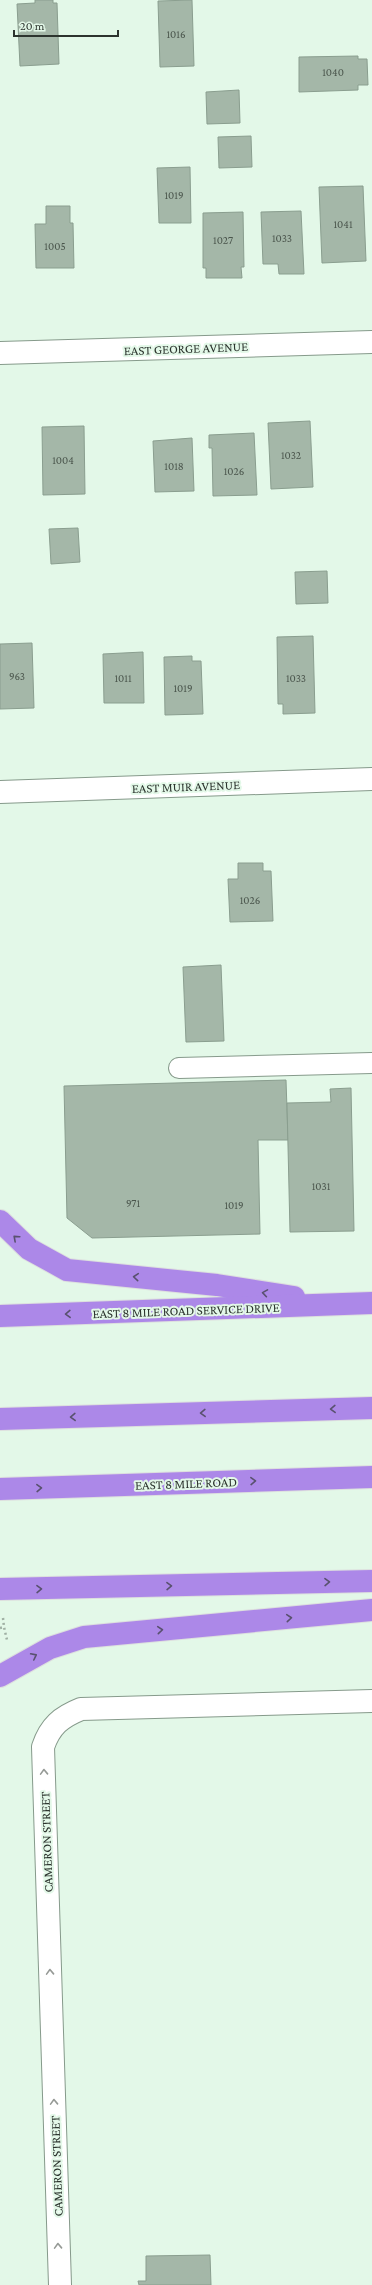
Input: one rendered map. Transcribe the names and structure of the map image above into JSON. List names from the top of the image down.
{
  "streets": {
    "highway": ["EAST 8 MILE ROAD SERVICE DRIVE", "EAST 8 MILE ROAD"],
    "street": ["EAST GEORGE AVENUE", "EAST MUIR AVENUE", "CAMERON STREET"]
  },
  "house_numbers": [
    "1016",
    "1040",
    "1019",
    "1041",
    "1033",
    "1027",
    "1005",
    "1032",
    "1004",
    "1018",
    "1026",
    "963",
    "1011",
    "1033",
    "1019",
    "1026",
    "1031",
    "971",
    "1019"
  ],
  "scale_bar": "20 m"
}
